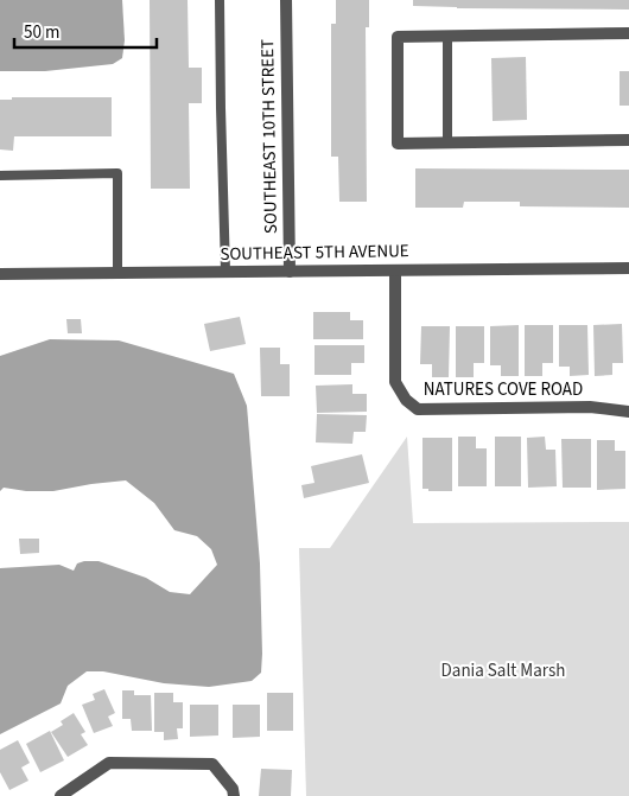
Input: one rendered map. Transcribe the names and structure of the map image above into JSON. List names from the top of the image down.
{
  "streets": {
    "street": ["SOUTHEAST 10TH STREET", "SOUTHEAST 5TH AVENUE", "NATURES COVE ROAD"]
  },
  "crossings": [
    ["SOUTHEAST 10TH STREET", "SOUTHEAST 5TH AVENUE"],
    ["SOUTHEAST 5TH AVENUE", "NATURES COVE ROAD"]
  ],
  "parks": ["Dania Salt Marsh"],
  "scale_bar": "50 m"
}
